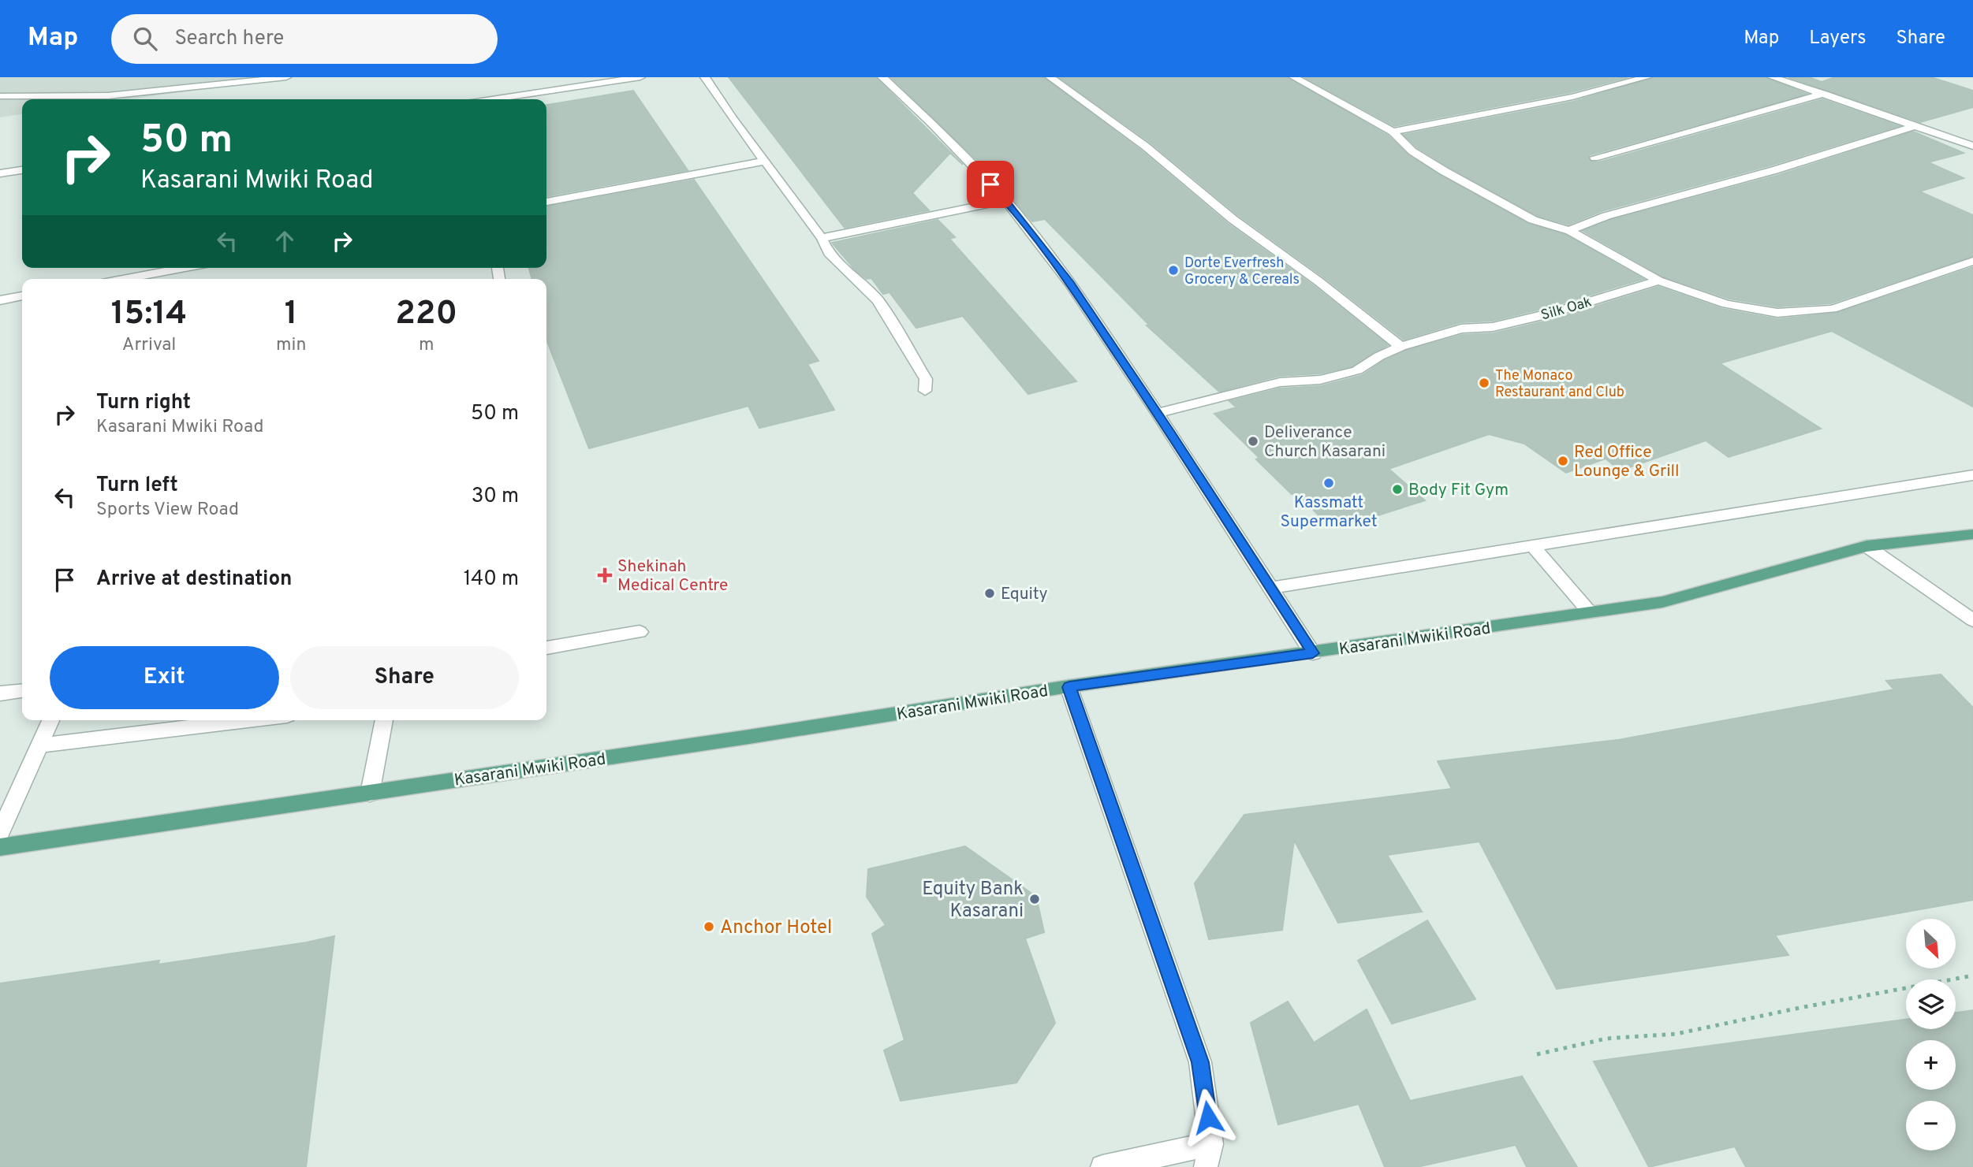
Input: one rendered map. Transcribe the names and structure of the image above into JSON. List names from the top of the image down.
{
  "streets": {
    "main road": ["Kasarani Mwiki Road"],
    "street": ["Silk Oak"]
  },
  "places": {
    "other": [
      "Dorte Everfresh Grocery & Cereals",
      "The Monaco Restaurant and Club",
      "Deliverance Church Kasarani",
      "Red Office Lounge & Grill",
      "Kassmatt Supermarket",
      "Body Fit Gym",
      "Equity",
      "Equity Bank Kasarani",
      "Anchor Hotel"
    ],
    "health": ["Shekinah Medical Centre"]
  },
  "north": "bottom right",
  "page": {
    "header": "Map",
    "search": "Search here",
    "nav": ["Map", "Layers", "Share"],
    "turn": ["50 m", "Kasarani Mwiki Road"],
    "eta": [
      "15:14",
      "Arrival",
      "1",
      "min",
      "220",
      "m"
    ],
    "list": [
      {
        "name": "Turn right",
        "note": "Kasarani Mwiki Road",
        "value": "50 m"
      },
      {
        "name": "Turn left",
        "note": "Sports View Road",
        "value": "30 m"
      },
      {
        "name": "Arrive at destination",
        "value": "140 m"
      }
    ],
    "buttons": ["Exit", "Share"],
    "map_buttons": ["+", "−"]
  }
}
